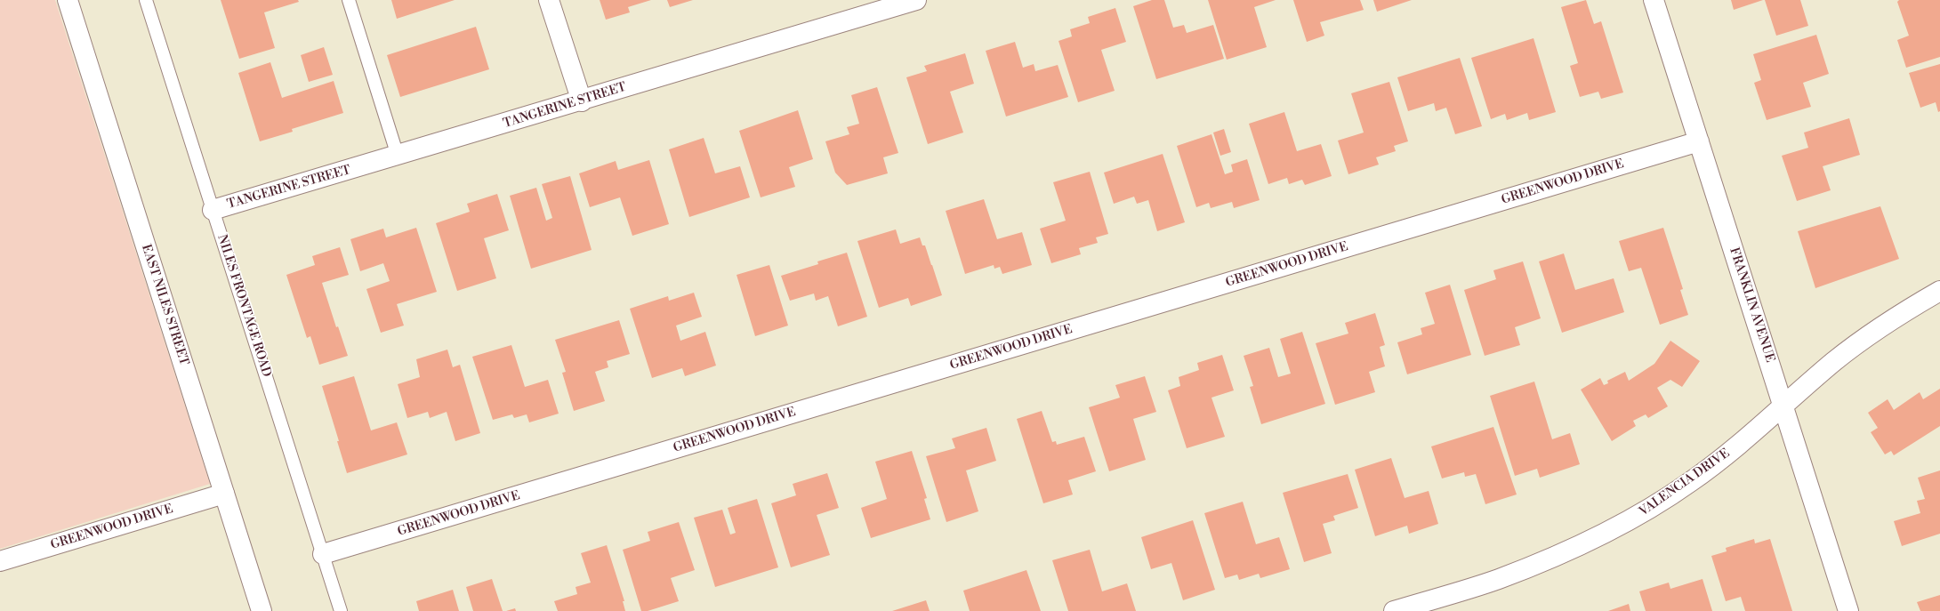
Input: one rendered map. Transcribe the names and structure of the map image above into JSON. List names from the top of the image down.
{
  "streets": {
    "street": [
      "TANGERINE STREET",
      "GREENWOOD DRIVE",
      "EAST NILES STREET",
      "FRANKLIN AVENUE",
      "VALENCIA DRIVE"
    ],
    "lane": ["NILES FRONTAGE ROAD"]
  },
  "crossings": [
    ["TANGERINE STREET", "NILES FRONTAGE ROAD"],
    ["GREENWOOD DRIVE", "EAST NILES STREET"],
    ["GREENWOOD DRIVE", "FRANKLIN AVENUE"],
    ["GREENWOOD DRIVE", "NILES FRONTAGE ROAD"],
    ["FRANKLIN AVENUE", "VALENCIA DRIVE"]
  ]
}
